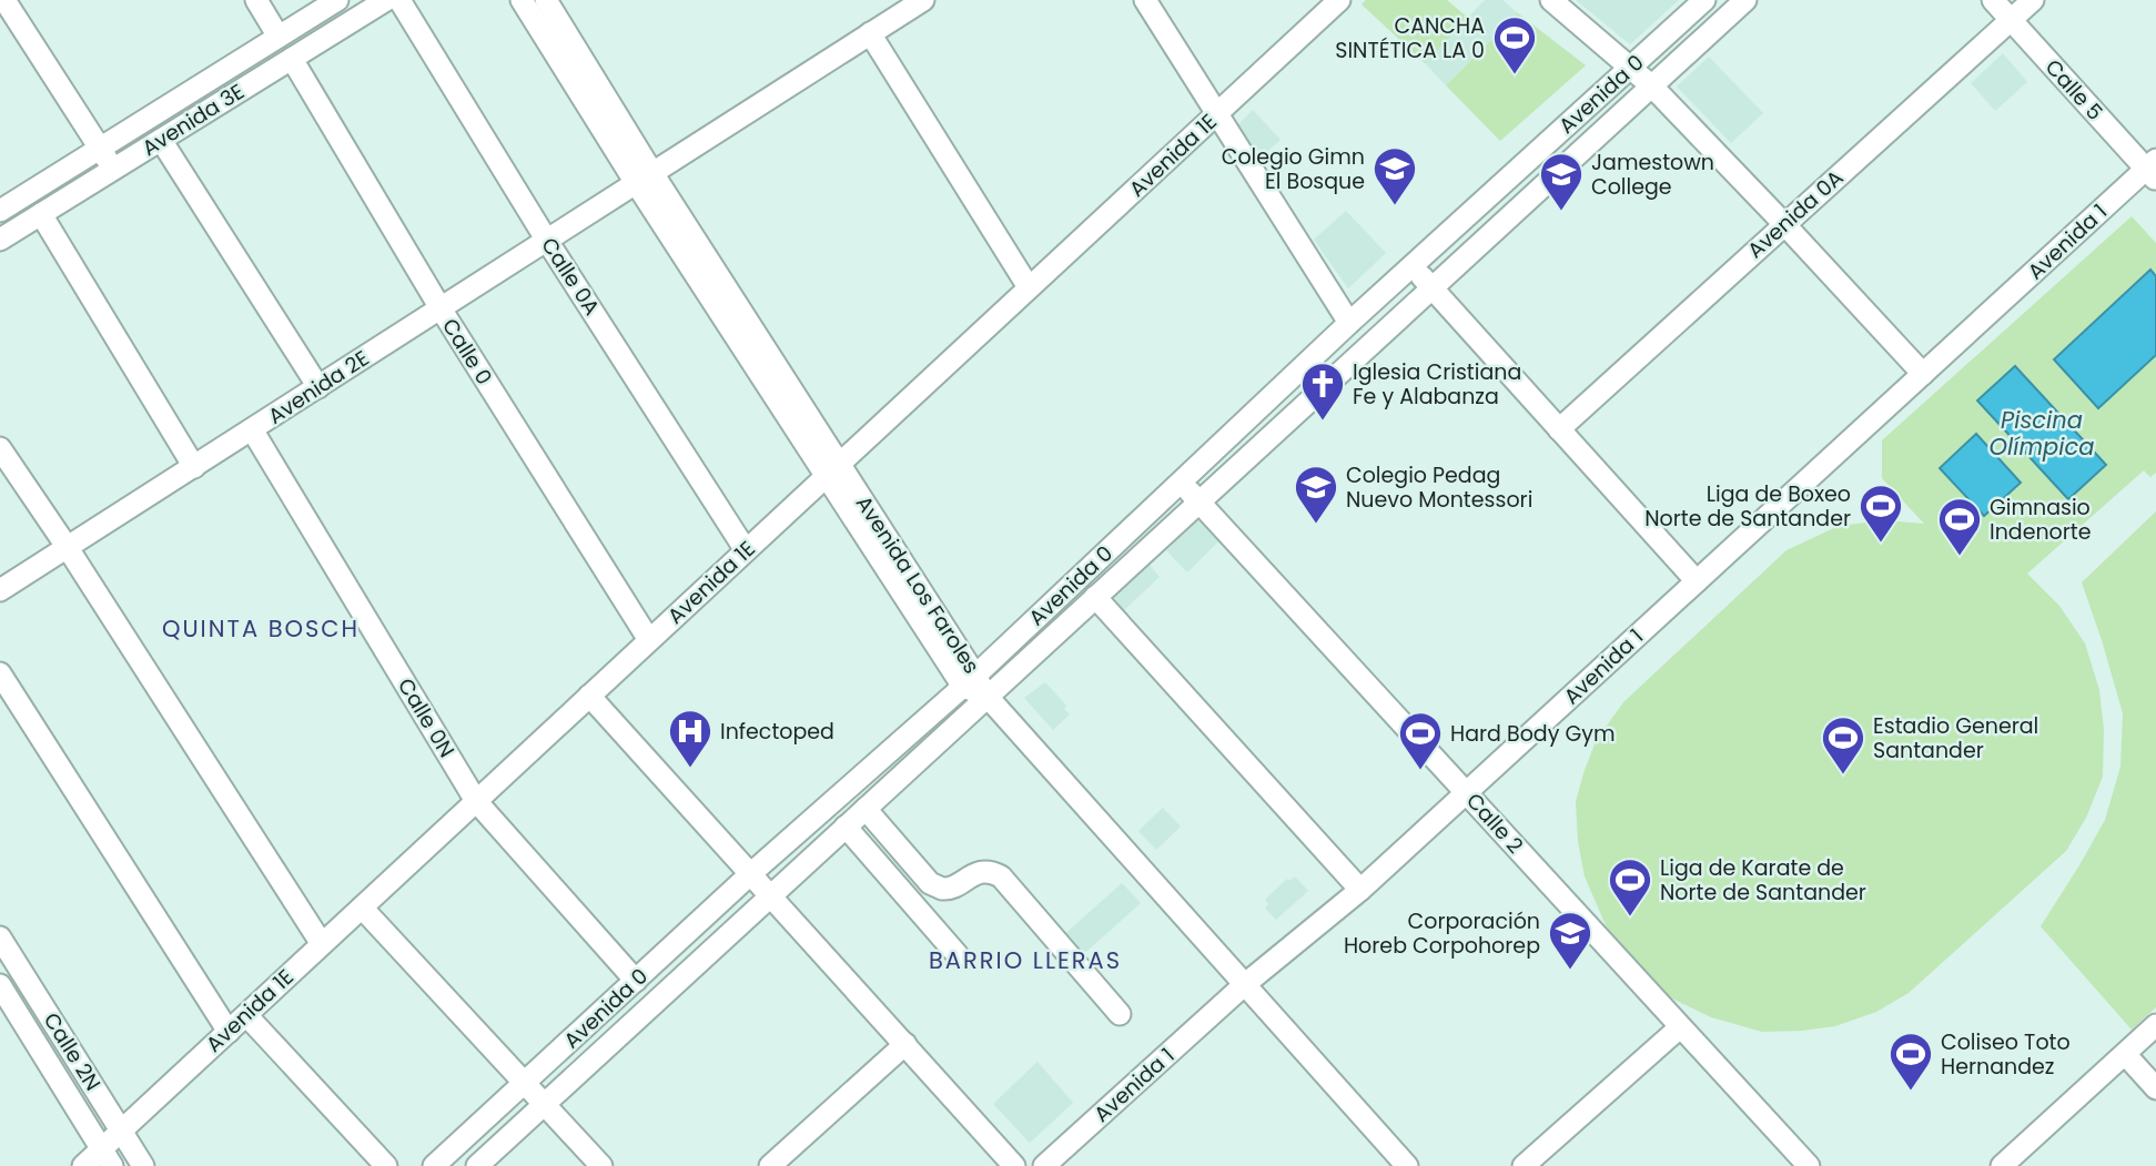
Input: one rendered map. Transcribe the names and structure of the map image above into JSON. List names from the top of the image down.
{
  "streets": {
    "street": [
      "Calle 5",
      "Avenida 0",
      "Avenida 3E",
      "Avenida 1E",
      "Avenida 0A",
      "Avenida 1",
      "Calle 0A",
      "Calle 0",
      "Avenida 2E",
      "Avenida Los Faroles",
      "Calle 0N",
      "Calle 2",
      "Calle 2N"
    ]
  },
  "crossings": [
    ["Calle 5", "Avenida 0A"],
    ["Calle 5", "Avenida 1"],
    ["Avenida 0", "Avenida Los Faroles"],
    ["Avenida 0", "Calle 0N"],
    ["Avenida 0", "Calle 2"],
    ["Avenida 3E", "Calle 0"],
    ["Avenida 1E", "Calle 0A"],
    ["Avenida 1E", "Calle 0"],
    ["Avenida 1E", "Avenida Los Faroles"],
    ["Avenida 1E", "Calle 0N"],
    ["Avenida 1E", "Calle 2N"],
    ["Avenida 1", "Avenida Los Faroles"],
    ["Avenida 1", "Calle 2"],
    ["Calle 0A", "Avenida 2E"],
    ["Calle 0", "Avenida 2E"],
    ["Avenida 2E", "Avenida Los Faroles"],
    ["Avenida 2E", "Calle 0N"]
  ],
  "districts": ["QUINTA BOSCH", "BARRIO LLERAS"],
  "water": ["Piscina Olímpica"],
  "places": {
    "sports": [
      "CANCHA SINTÉTICA LA 0",
      "Liga de Boxeo Norte de Santander",
      "Gimnasio Indenorte",
      "Hard Body Gym",
      "Estadio General Santander",
      "Liga de Karate de Norte de Santander",
      "Coliseo Toto Hernandez"
    ],
    "school or university": [
      "Colegio Gimn El Bosque",
      "Jamestown College",
      "Colegio Pedag Nuevo Montessori",
      "Corporación Horeb Corpohorep"
    ],
    "church": ["Iglesia Cristiana Fe y Alabanza"],
    "hospital": ["Infectoped"]
  }
}
